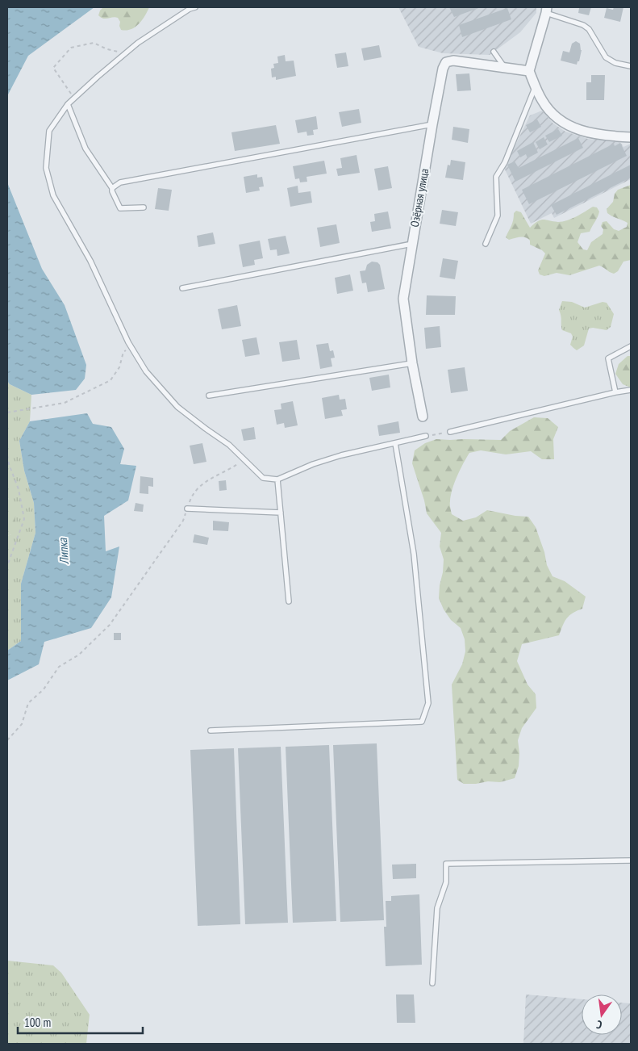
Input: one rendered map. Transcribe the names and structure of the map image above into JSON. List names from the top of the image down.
{
  "streets": {
    "street": ["Озёрная улица"]
  },
  "water": ["Липка"],
  "scale_bar": "100 m",
  "north": "bottom"
}
